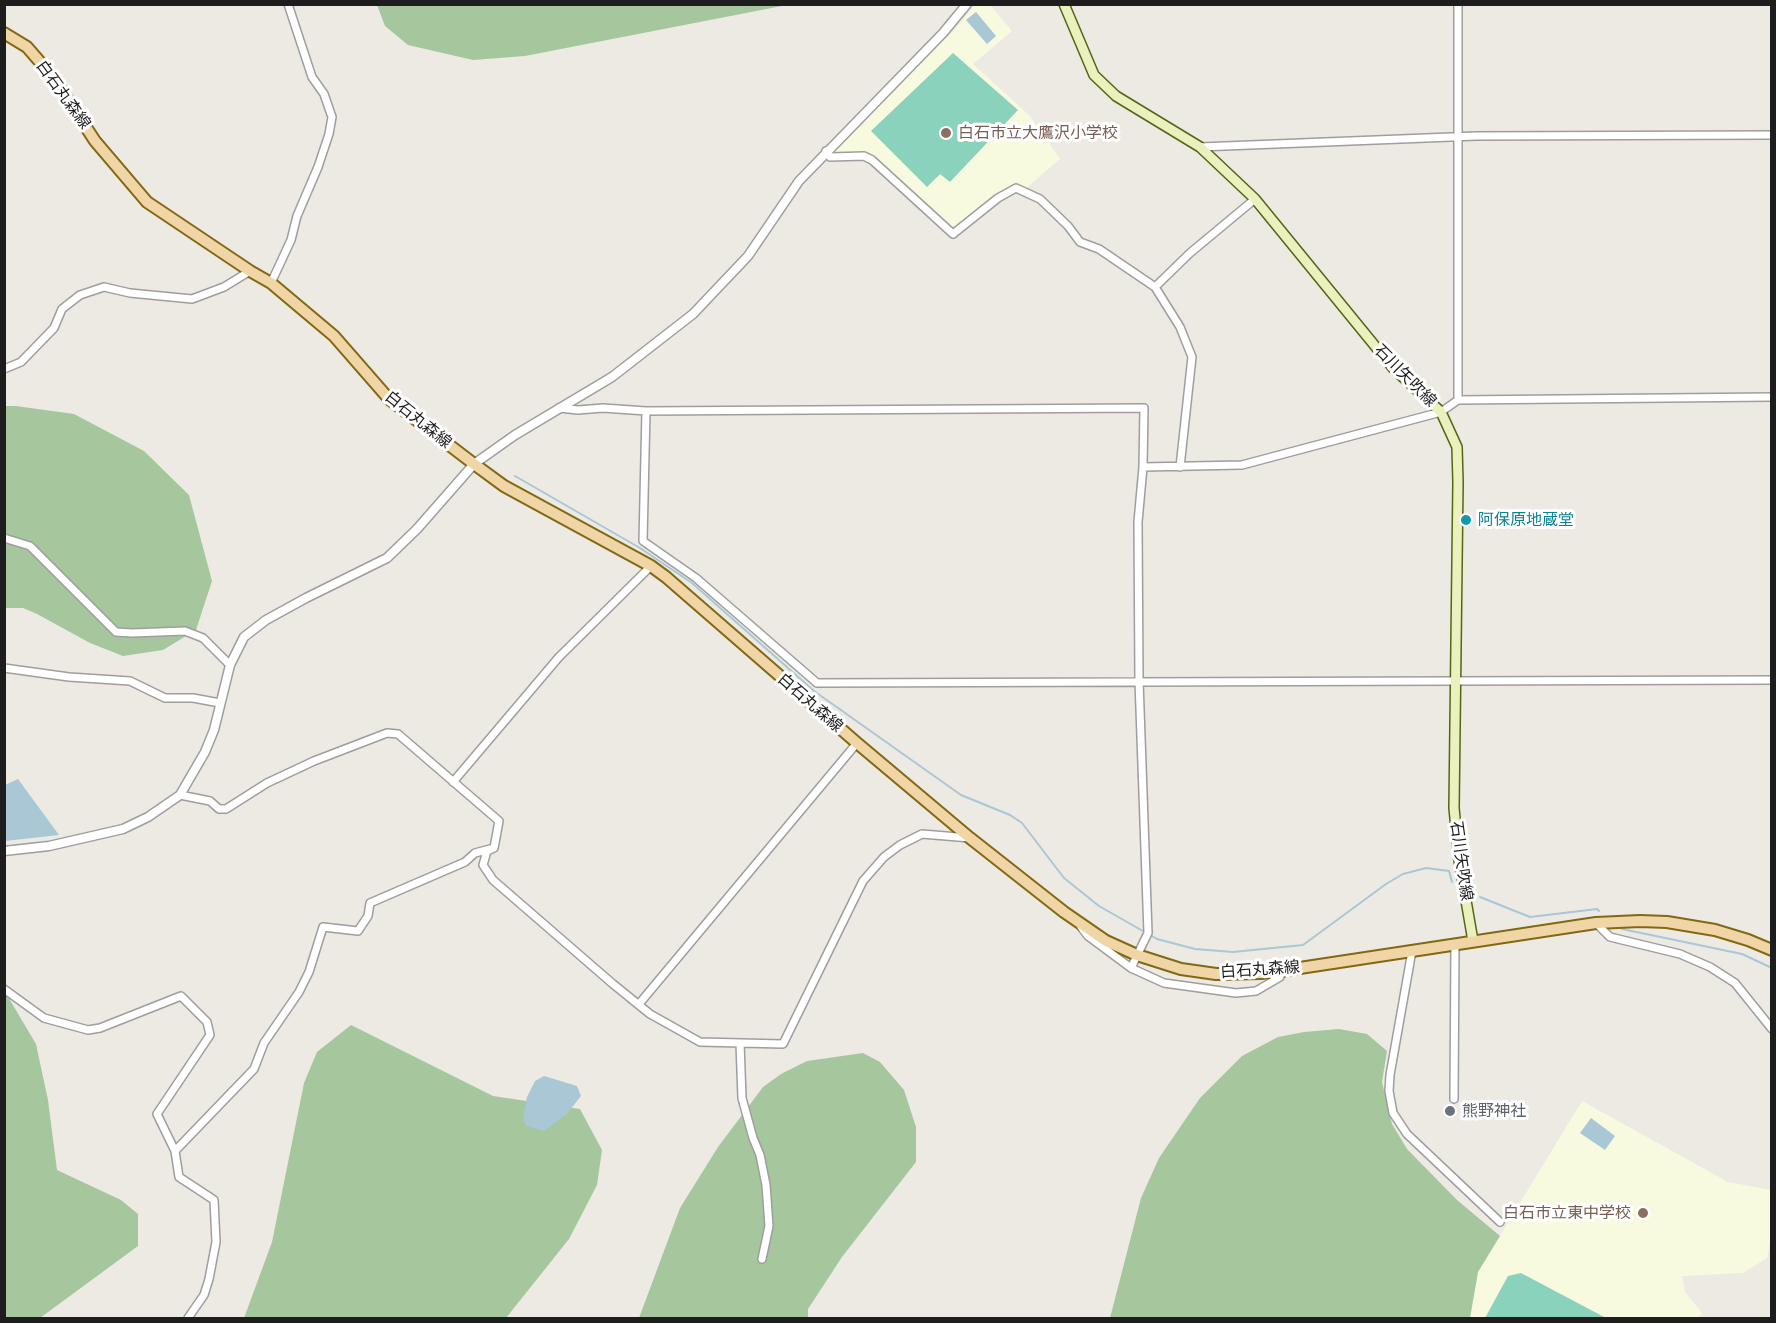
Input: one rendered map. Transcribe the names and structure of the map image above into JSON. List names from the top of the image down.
{
  "streets": {
    "main road": ["白石丸森線", "石川矢吹線"]
  },
  "crossings": [
    ["白石丸森線", "石川矢吹線"]
  ],
  "places": [
    "白石市立大鷹沢小学校",
    "阿保原地蔵堂",
    "熊野神社",
    "白石市立東中学校"
  ]
}
